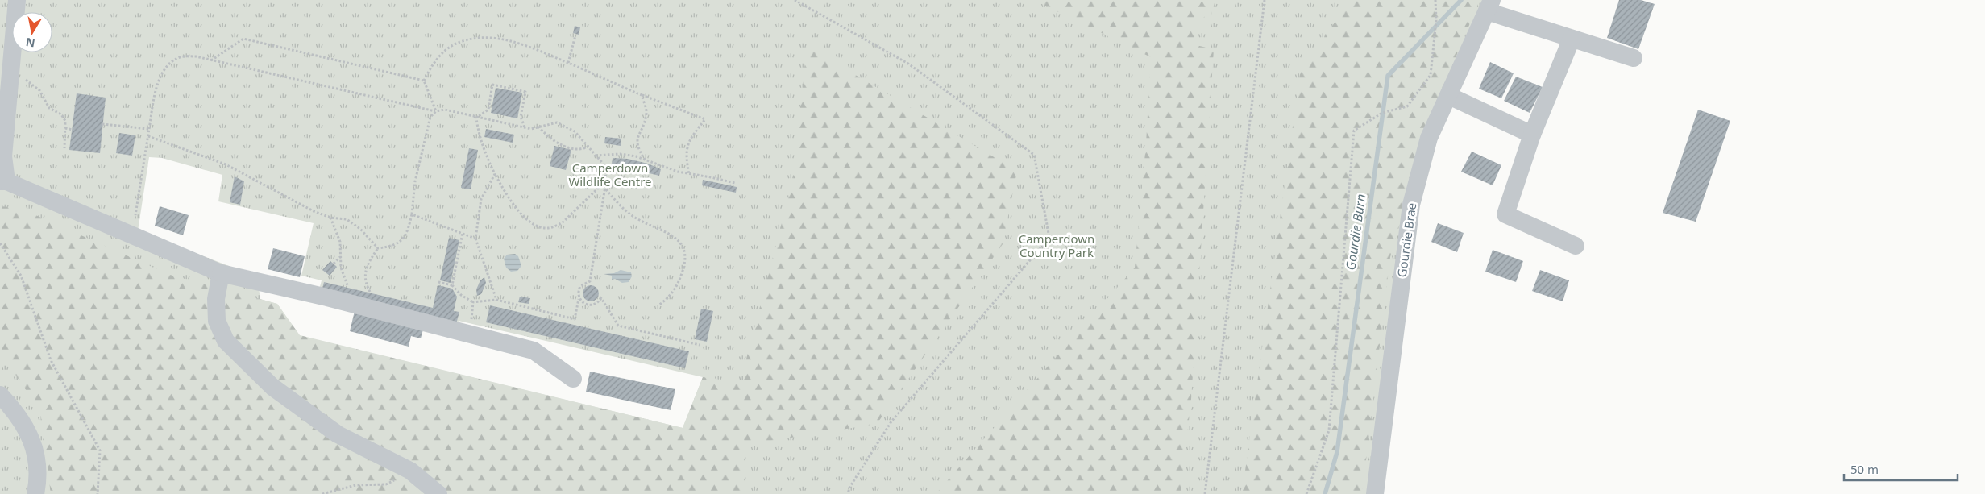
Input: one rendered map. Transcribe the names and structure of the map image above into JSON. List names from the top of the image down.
{
  "streets": {
    "street": ["Gourdie Brae"]
  },
  "water": ["Gourdie Burn"],
  "parks": ["Camperdown Wildlife Centre", "Camperdown Country Park"],
  "scale_bar": "50 m",
  "north": "bottom"
}
